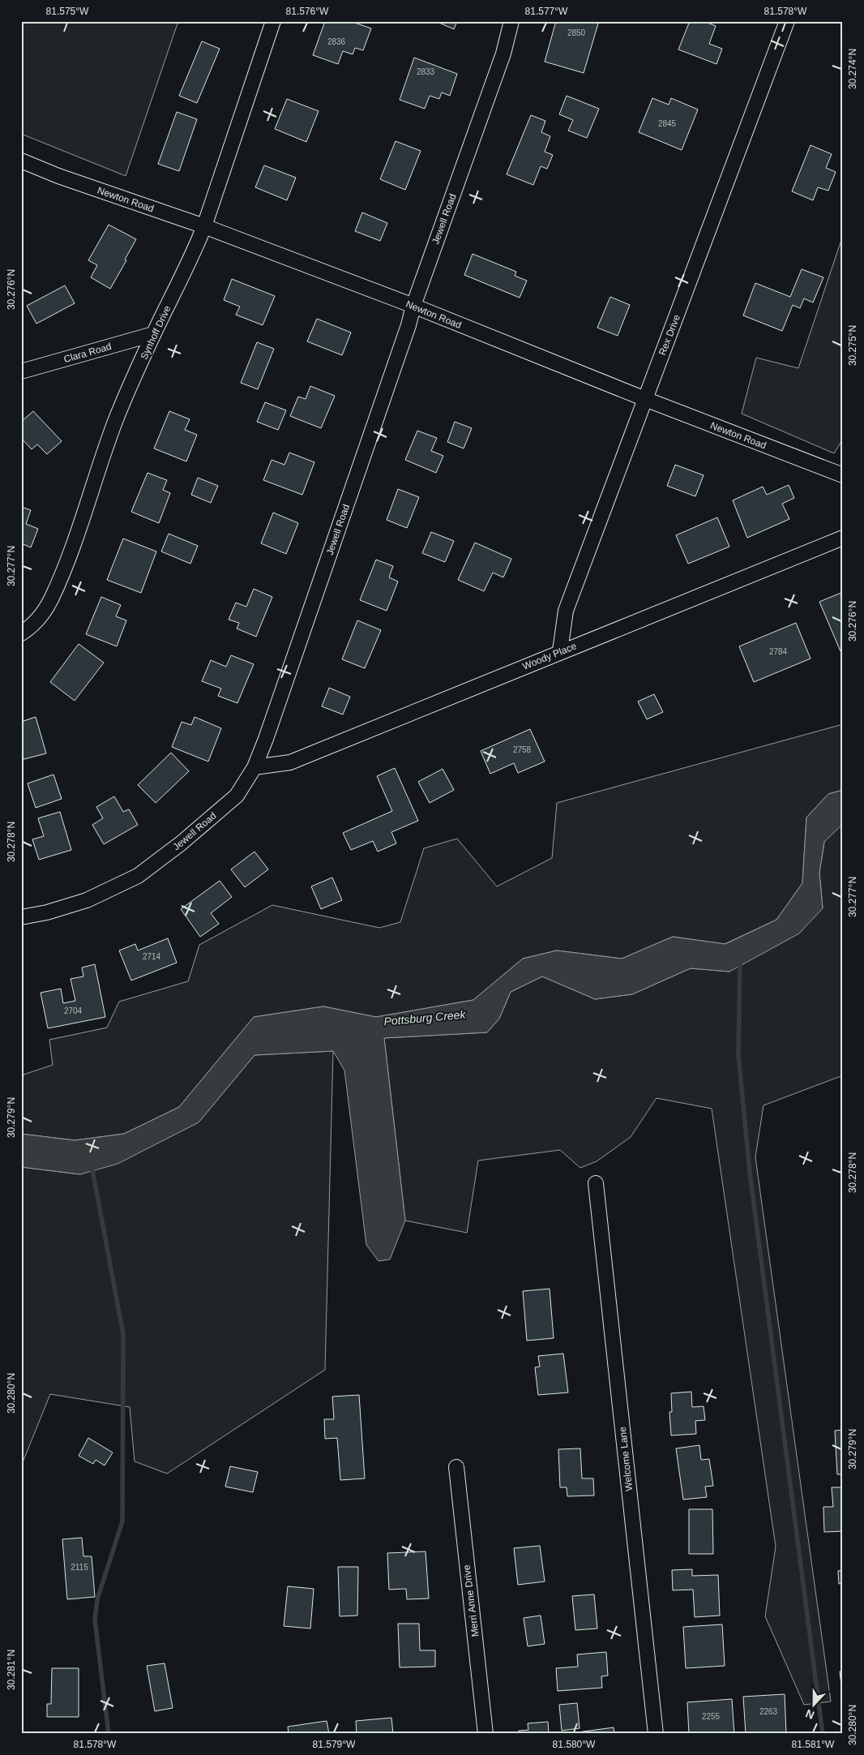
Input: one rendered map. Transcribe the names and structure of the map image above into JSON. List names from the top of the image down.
{
  "streets": {
    "street": [
      "Newton Road",
      "Jewell Road",
      "Synhoff Drive",
      "Rex Drive",
      "Clara Road",
      "Woody Place",
      "Welcome Lane",
      "Merri Anne Drive"
    ]
  },
  "crossings": [
    ["Newton Road", "Jewell Road"],
    ["Newton Road", "Synhoff Drive"],
    ["Newton Road", "Rex Drive"],
    ["Jewell Road", "Woody Place"],
    ["Synhoff Drive", "Clara Road"],
    ["Rex Drive", "Woody Place"]
  ],
  "water": ["Pottsburg Creek"],
  "house_numbers": [
    "2850",
    "2836",
    "2833",
    "2845",
    "2784",
    "2758",
    "2714",
    "2704",
    "2115",
    "2263",
    "2255"
  ],
  "north": "bottom",
  "coordinates": [
    "81.575°W",
    "81.576°W",
    "81.577°W",
    "81.578°W",
    "30.274°N",
    "30.276°N",
    "30.275°N",
    "30.277°N",
    "30.278°N",
    "30.279°N",
    "30.280°N",
    "30.281°N",
    "81.579°W",
    "81.580°W",
    "81.581°W"
  ]
}
